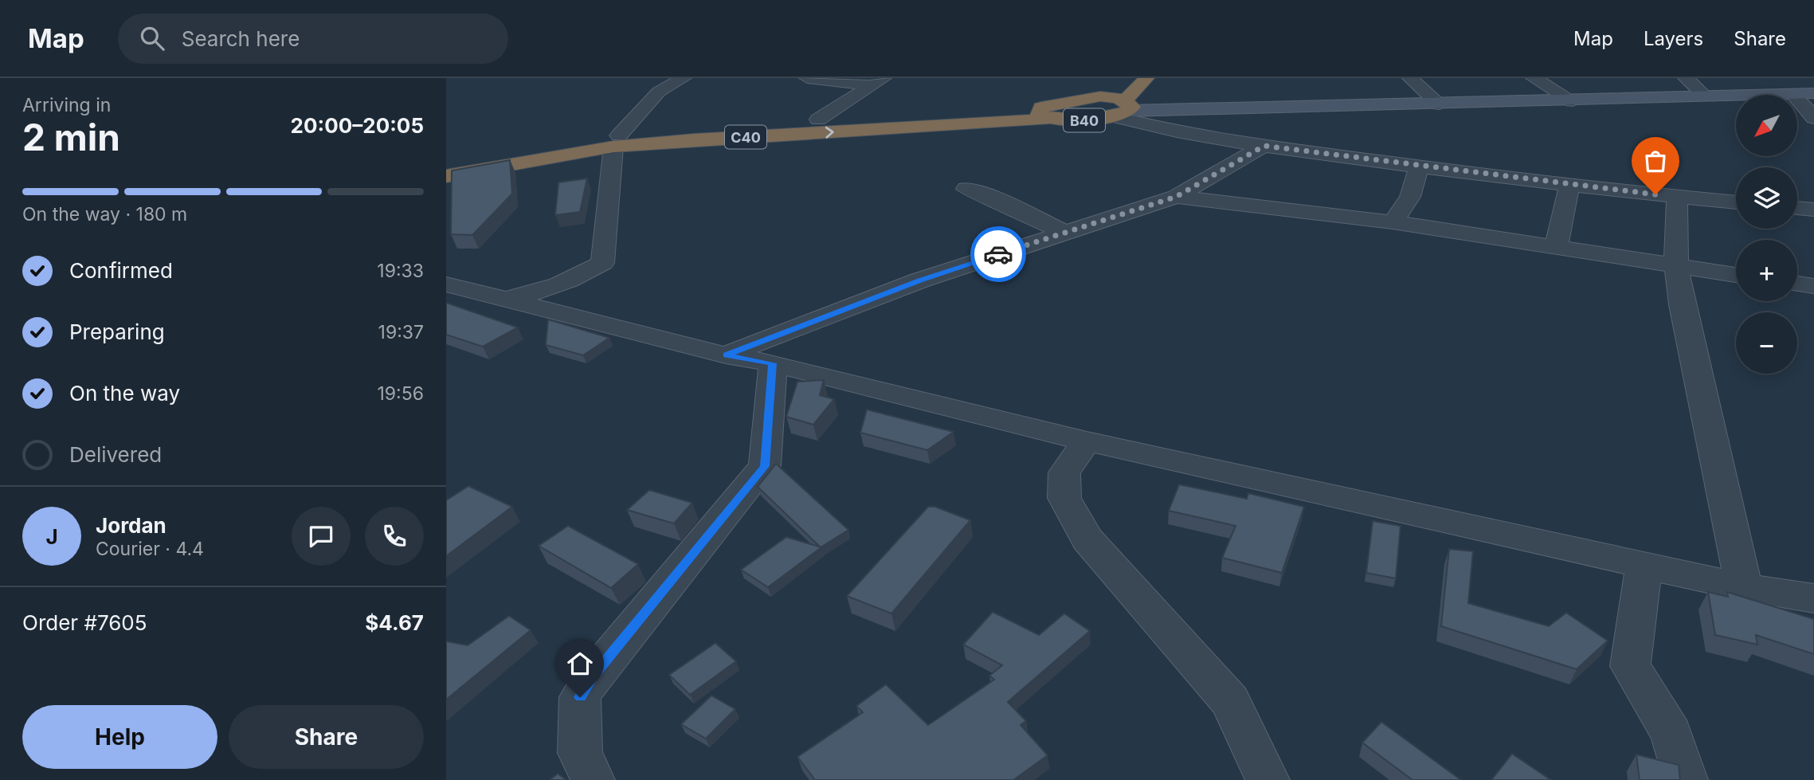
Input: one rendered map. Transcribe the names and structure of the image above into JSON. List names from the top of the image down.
{
  "streets": {
    "highway": ["B40", "C40"]
  },
  "crossings": [
    ["B40", "C40"]
  ],
  "north": "bottom left",
  "page": {
    "header": "Map",
    "search": "Search here",
    "nav": ["Map", "Layers", "Share"],
    "heading": ["2 min", "Arriving in", "20:00–20:05"],
    "panel": [
      "Jordan",
      "Courier · 4.4",
      "Order #7605",
      "$4.67"
    ],
    "map_buttons": ["+", "−"],
    "bar": "On the way · 180 m",
    "list": [
      ["Confirmed", "19:33"],
      ["Preparing", "19:37"],
      ["On the way", "19:56"],
      "Delivered"
    ],
    "round": "J",
    "buttons": ["Help", "Share"]
  }
}
